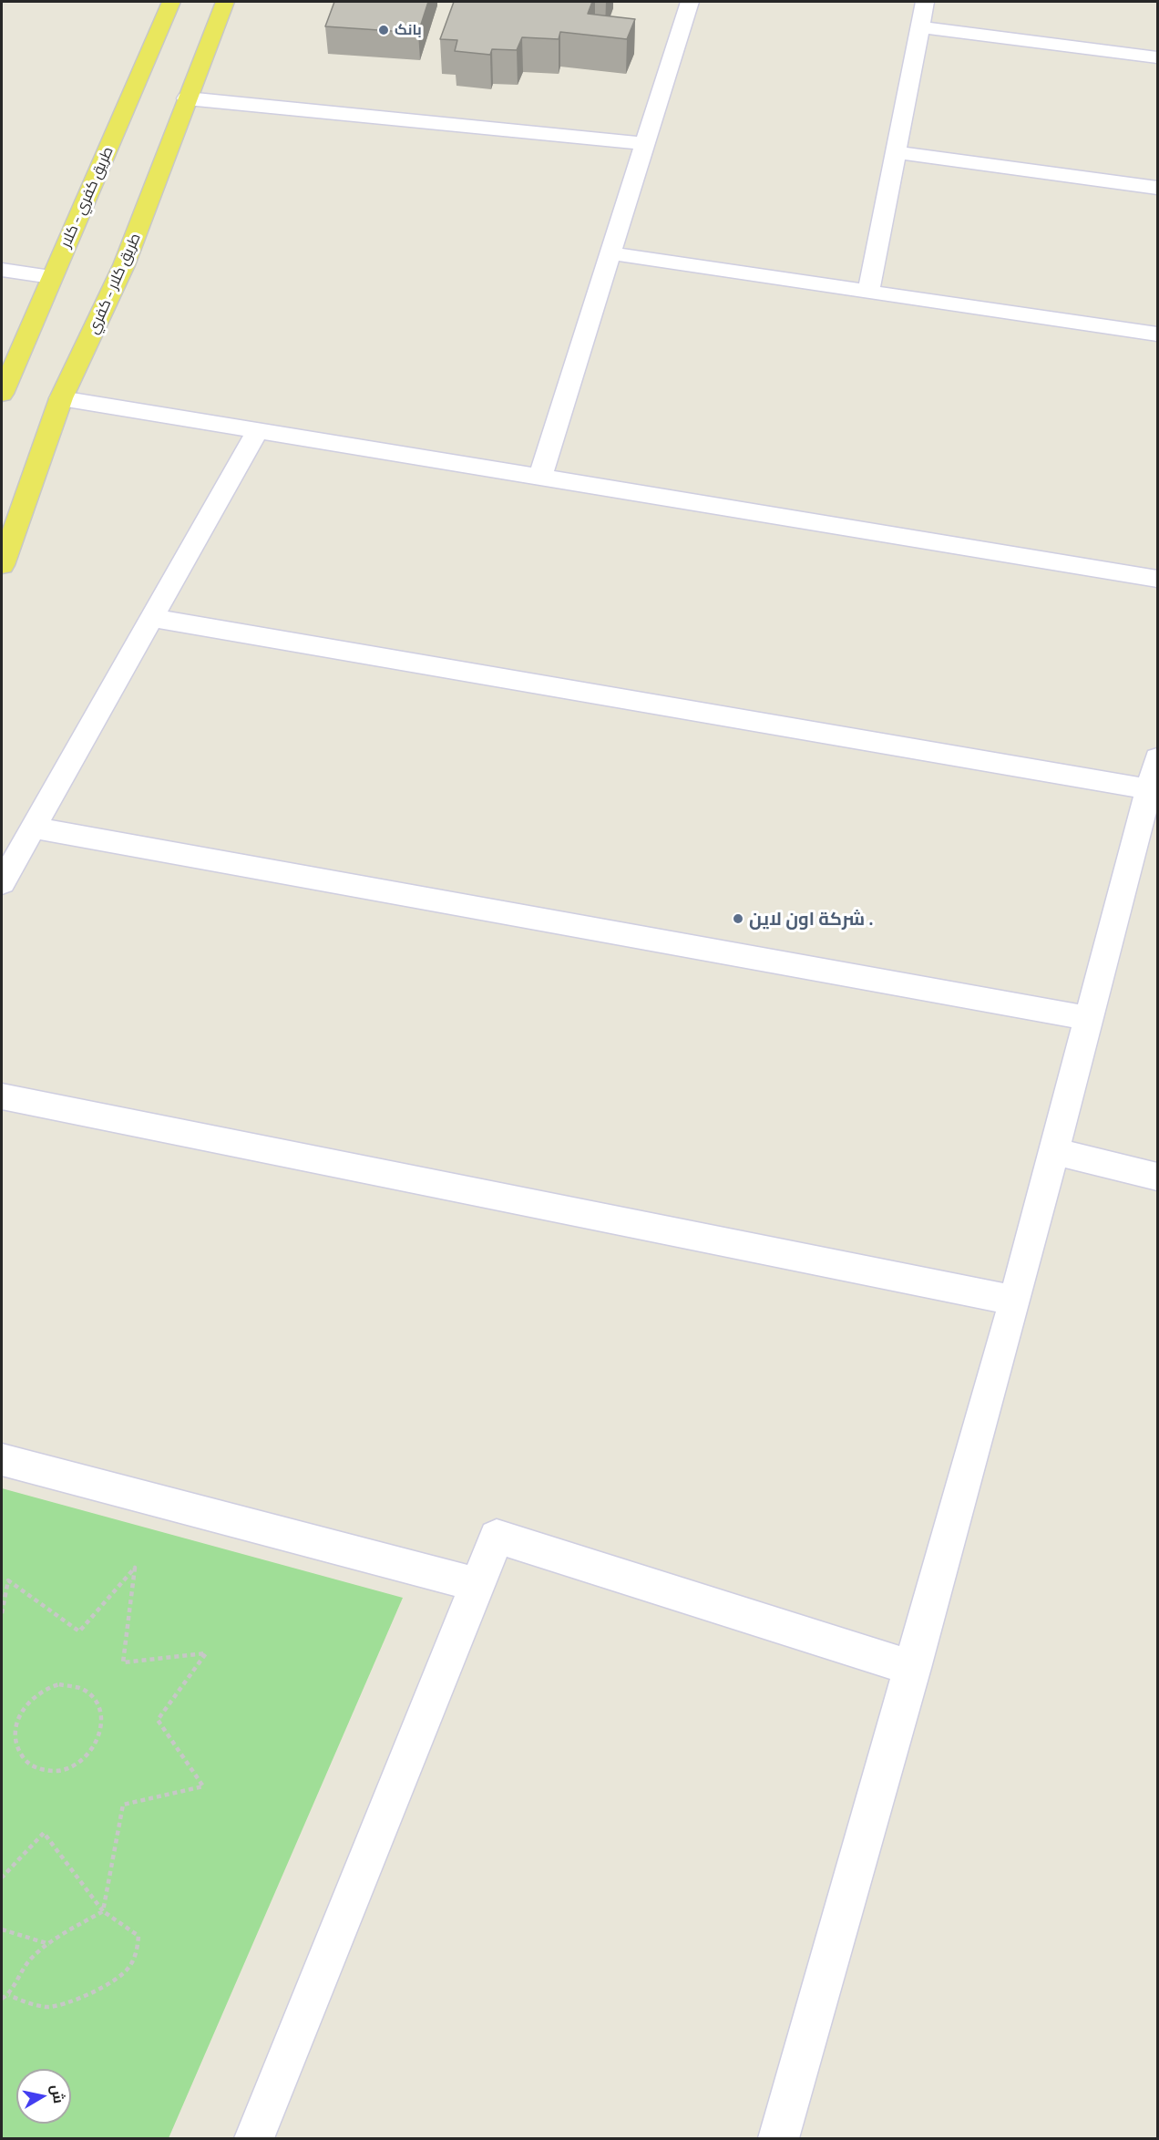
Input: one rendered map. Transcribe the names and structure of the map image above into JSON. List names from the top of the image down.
{
  "streets": {
    "main road": ["طريق كفري - كلار", "طريق كلار - كفري"]
  },
  "places": ["بانک", "شركة اون لاين ."],
  "north": "right"
}
